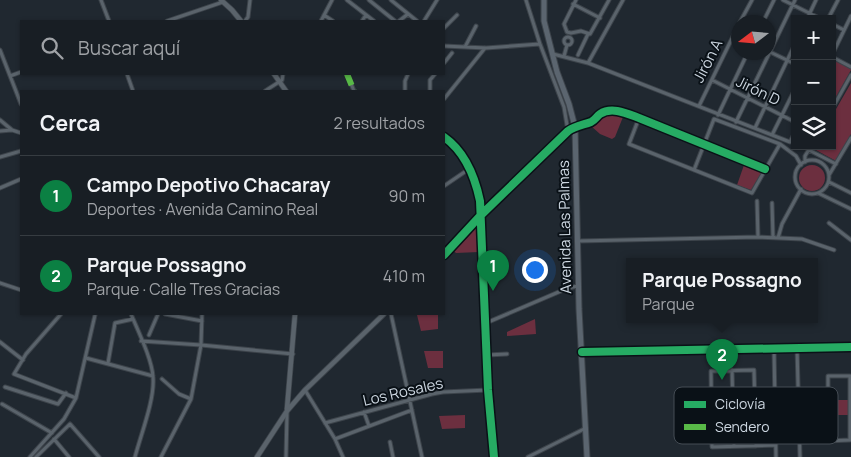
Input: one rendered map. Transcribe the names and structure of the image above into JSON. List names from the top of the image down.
{
  "streets": {
    "main road": ["Avenida Las Palmas"],
    "street": ["Jirón A", "Jirón D", "Los Rosales"]
  },
  "crossings": [
    ["Jirón A", "Jirón D"]
  ],
  "legend": ["Ciclovía", "Sendero"],
  "north": "left",
  "page": {
    "map_buttons": ["+", "−"],
    "search": "Buscar aquí",
    "heading": ["Cerca", "2 resultados"],
    "list": [
      {
        "mark": "1",
        "name": "Campo Depotivo Chacaray",
        "note": "Deportes · Avenida Camino Real",
        "value": "90 m"
      },
      {
        "mark": "2",
        "name": "Parque Possagno",
        "note": "Parque · Calle Tres Gracias",
        "value": "410 m"
      }
    ],
    "pins": ["1", "2"],
    "popup": ["Parque Possagno", "Parque"]
  }
}
